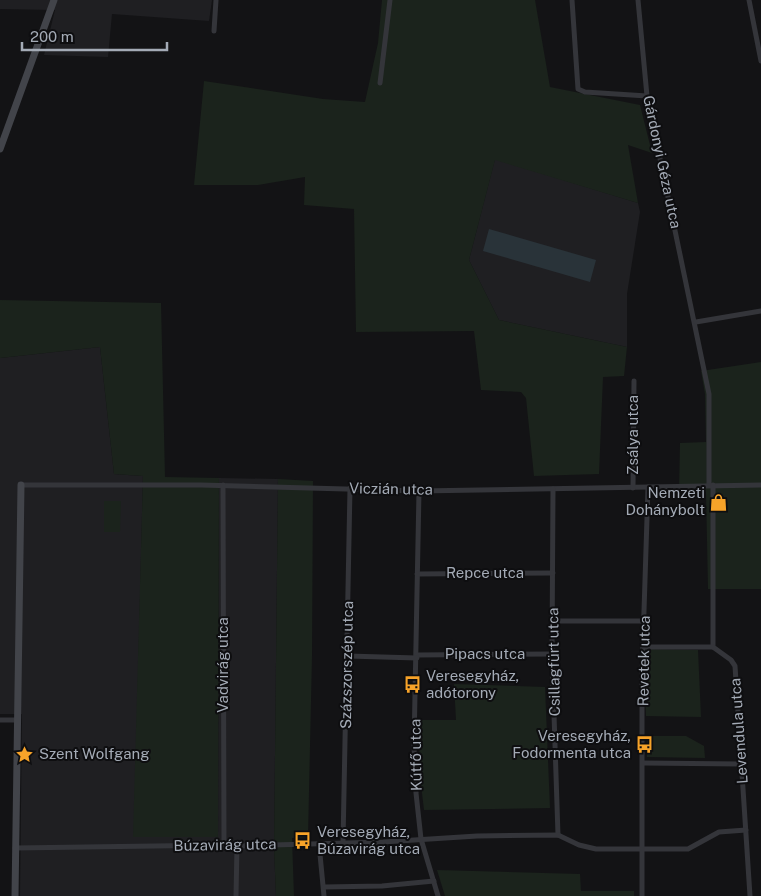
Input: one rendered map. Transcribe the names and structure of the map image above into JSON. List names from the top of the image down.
{
  "streets": {
    "street": [
      "Gárdonyi Géza utca",
      "Zsálya utca",
      "Viczián utca",
      "Repce utca",
      "Pipacs utca",
      "Revetek utca",
      "Csillagfürt utca",
      "Vadvirág utca",
      "Százszorszép utca",
      "Levendula utca",
      "Kútfő utca",
      "Búzavirág utca"
    ]
  },
  "crossings": [
    ["Gárdonyi Géza utca", "Viczián utca"],
    ["Zsálya utca", "Viczián utca"],
    ["Viczián utca", "Revetek utca"],
    ["Viczián utca", "Csillagfürt utca"],
    ["Viczián utca", "Vadvirág utca"],
    ["Viczián utca", "Százszorszép utca"],
    ["Viczián utca", "Kútfő utca"],
    ["Repce utca", "Csillagfürt utca"],
    ["Repce utca", "Kútfő utca"],
    ["Pipacs utca", "Csillagfürt utca"],
    ["Pipacs utca", "Százszorszép utca"],
    ["Pipacs utca", "Kútfő utca"],
    ["Revetek utca", "Búzavirág utca"],
    ["Csillagfürt utca", "Búzavirág utca"],
    ["Vadvirág utca", "Búzavirág utca"],
    ["Százszorszép utca", "Búzavirág utca"],
    ["Levendula utca", "Búzavirág utca"],
    ["Kútfő utca", "Búzavirág utca"]
  ],
  "places": {
    "shop": ["Nemzeti Dohánybolt"],
    "bus stop": ["Veresegyház, adótorony", "Veresegyház, Fodormenta utca", "Veresegyház, Búzavirág utca"],
    "place": ["Szent Wolfgang"]
  },
  "scale_bar": "200 m"
}
